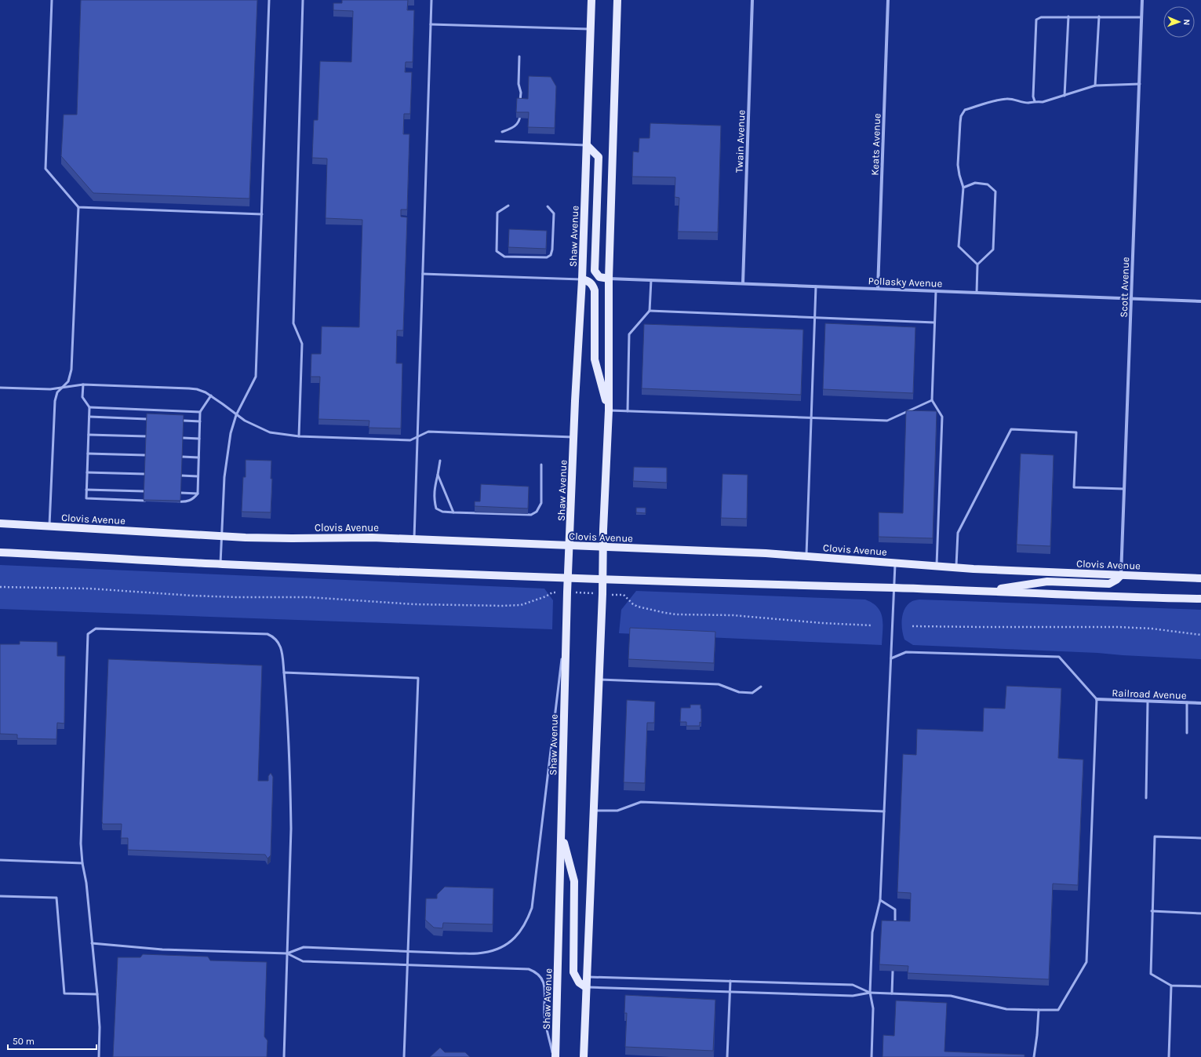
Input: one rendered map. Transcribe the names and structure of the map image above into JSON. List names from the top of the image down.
{
  "streets": {
    "main road": ["Shaw Avenue", "Clovis Avenue"],
    "street": [
      "Twain Avenue",
      "Keats Avenue",
      "Pollasky Avenue",
      "Scott Avenue",
      "Railroad Avenue"
    ]
  },
  "crossings": [
    ["Twain Avenue", "Pollasky Avenue"],
    ["Keats Avenue", "Pollasky Avenue"],
    ["Shaw Avenue", "Clovis Avenue"],
    ["Pollasky Avenue", "Scott Avenue"],
    ["Scott Avenue", "Clovis Avenue"]
  ],
  "scale_bar": "50 m",
  "north": "right"
}
